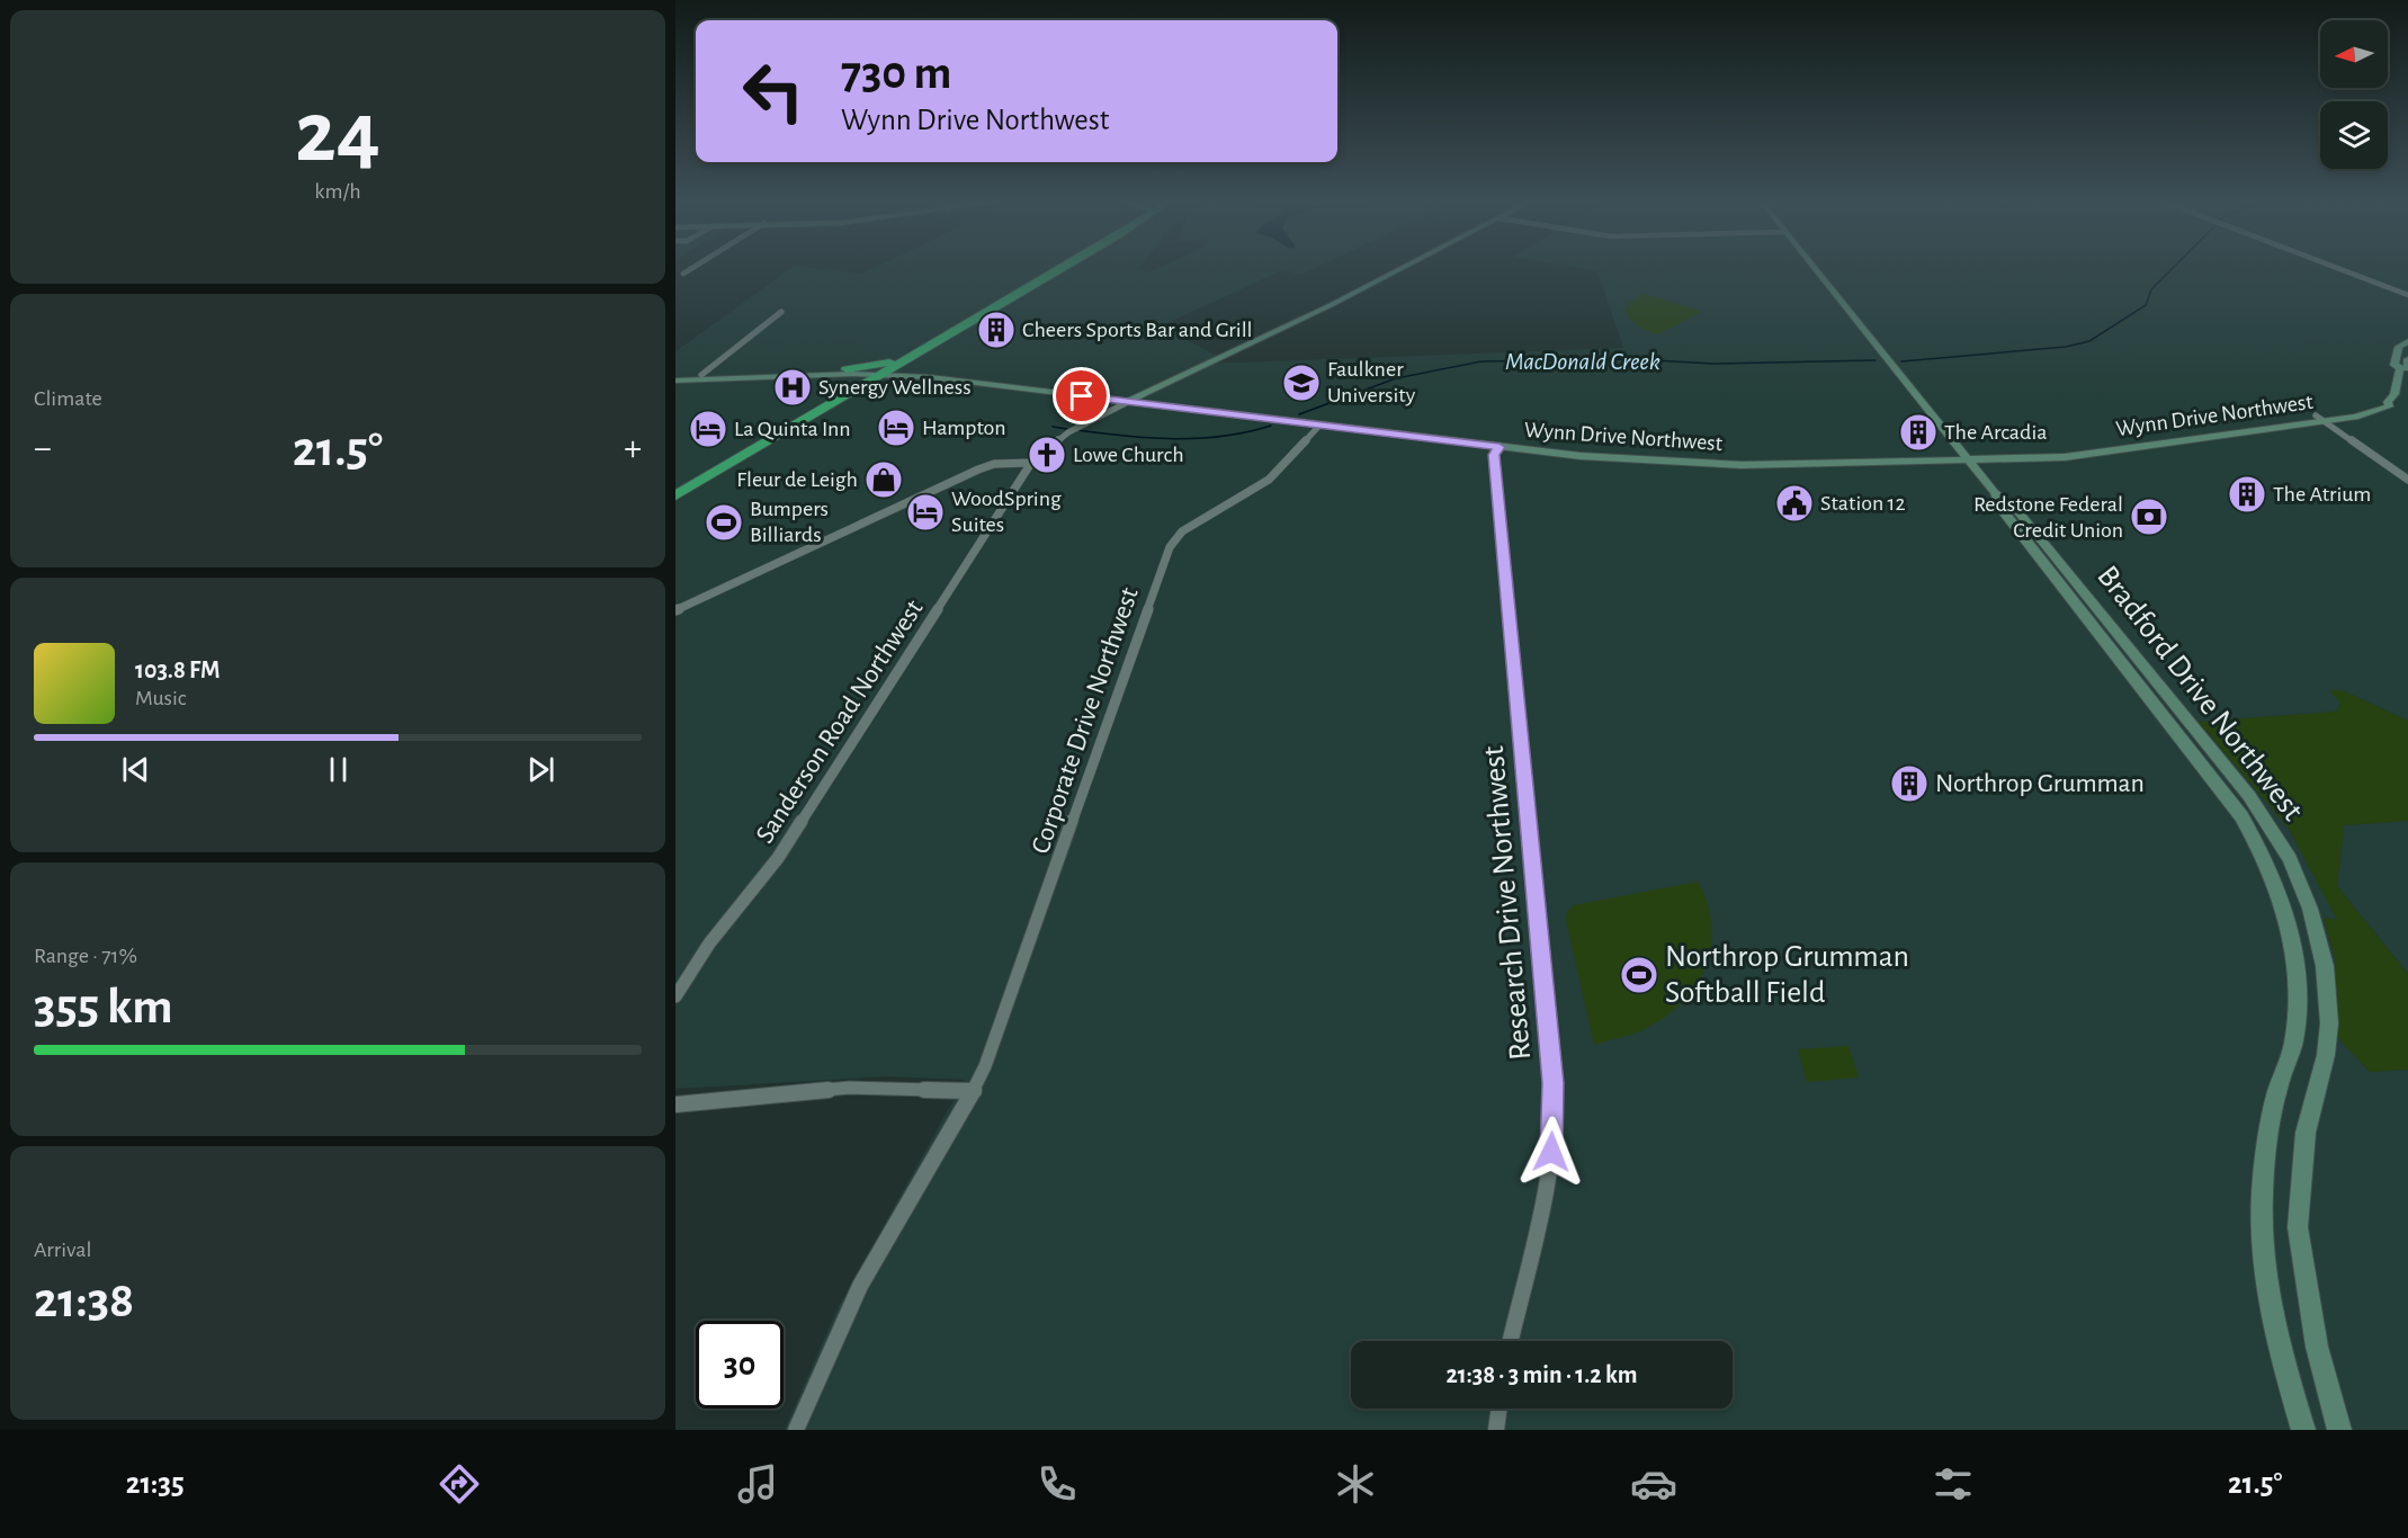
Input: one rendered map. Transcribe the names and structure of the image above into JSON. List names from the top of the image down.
{
  "streets": {
    "street": [
      "Wynn Drive Northwest",
      "Bradford Drive Northwest",
      "Corporate Drive Northwest",
      "Sanderson Road Northwest",
      "Research Drive Northwest"
    ]
  },
  "crossings": [
    ["Wynn Drive Northwest", "Bradford Drive Northwest"],
    ["Wynn Drive Northwest", "Corporate Drive Northwest"],
    ["Wynn Drive Northwest", "Sanderson Road Northwest"],
    ["Wynn Drive Northwest", "Research Drive Northwest"]
  ],
  "water": ["MacDonald Creek"],
  "places": {
    "building": [
      "Cheers Sports Bar and Grill",
      "The Arcadia",
      "The Atrium",
      "Northrop Grumman"
    ],
    "school or university": ["Faulkner University"],
    "hospital": ["Synergy Wellness"],
    "hotel": ["Hampton", "La Quinta Inn", "WoodSpring Suites"],
    "church": ["Lowe Church"],
    "shop": ["Fleur de Leigh"],
    "public building": ["Station 12"],
    "bank": ["Redstone Federal Credit Union"],
    "sports": ["Bumpers Billiards", "Northrop Grumman Softball Field"]
  },
  "north": "left",
  "page": {
    "tile": [
      ["24", "km/h"],
      "Climate",
      ["Range · 71%", "355 km"],
      ["Arrival", "21:38"]
    ],
    "turn": ["730 m", "Wynn Drive Northwest"],
    "heat": ["−", "21.5°", "+"],
    "song": ["103.8 FM", "Music"],
    "limit": "30",
    "trip": "21:38 · 3 min · 1.2 km",
    "tabs": ["21:35", "21.5°"]
  }
}
